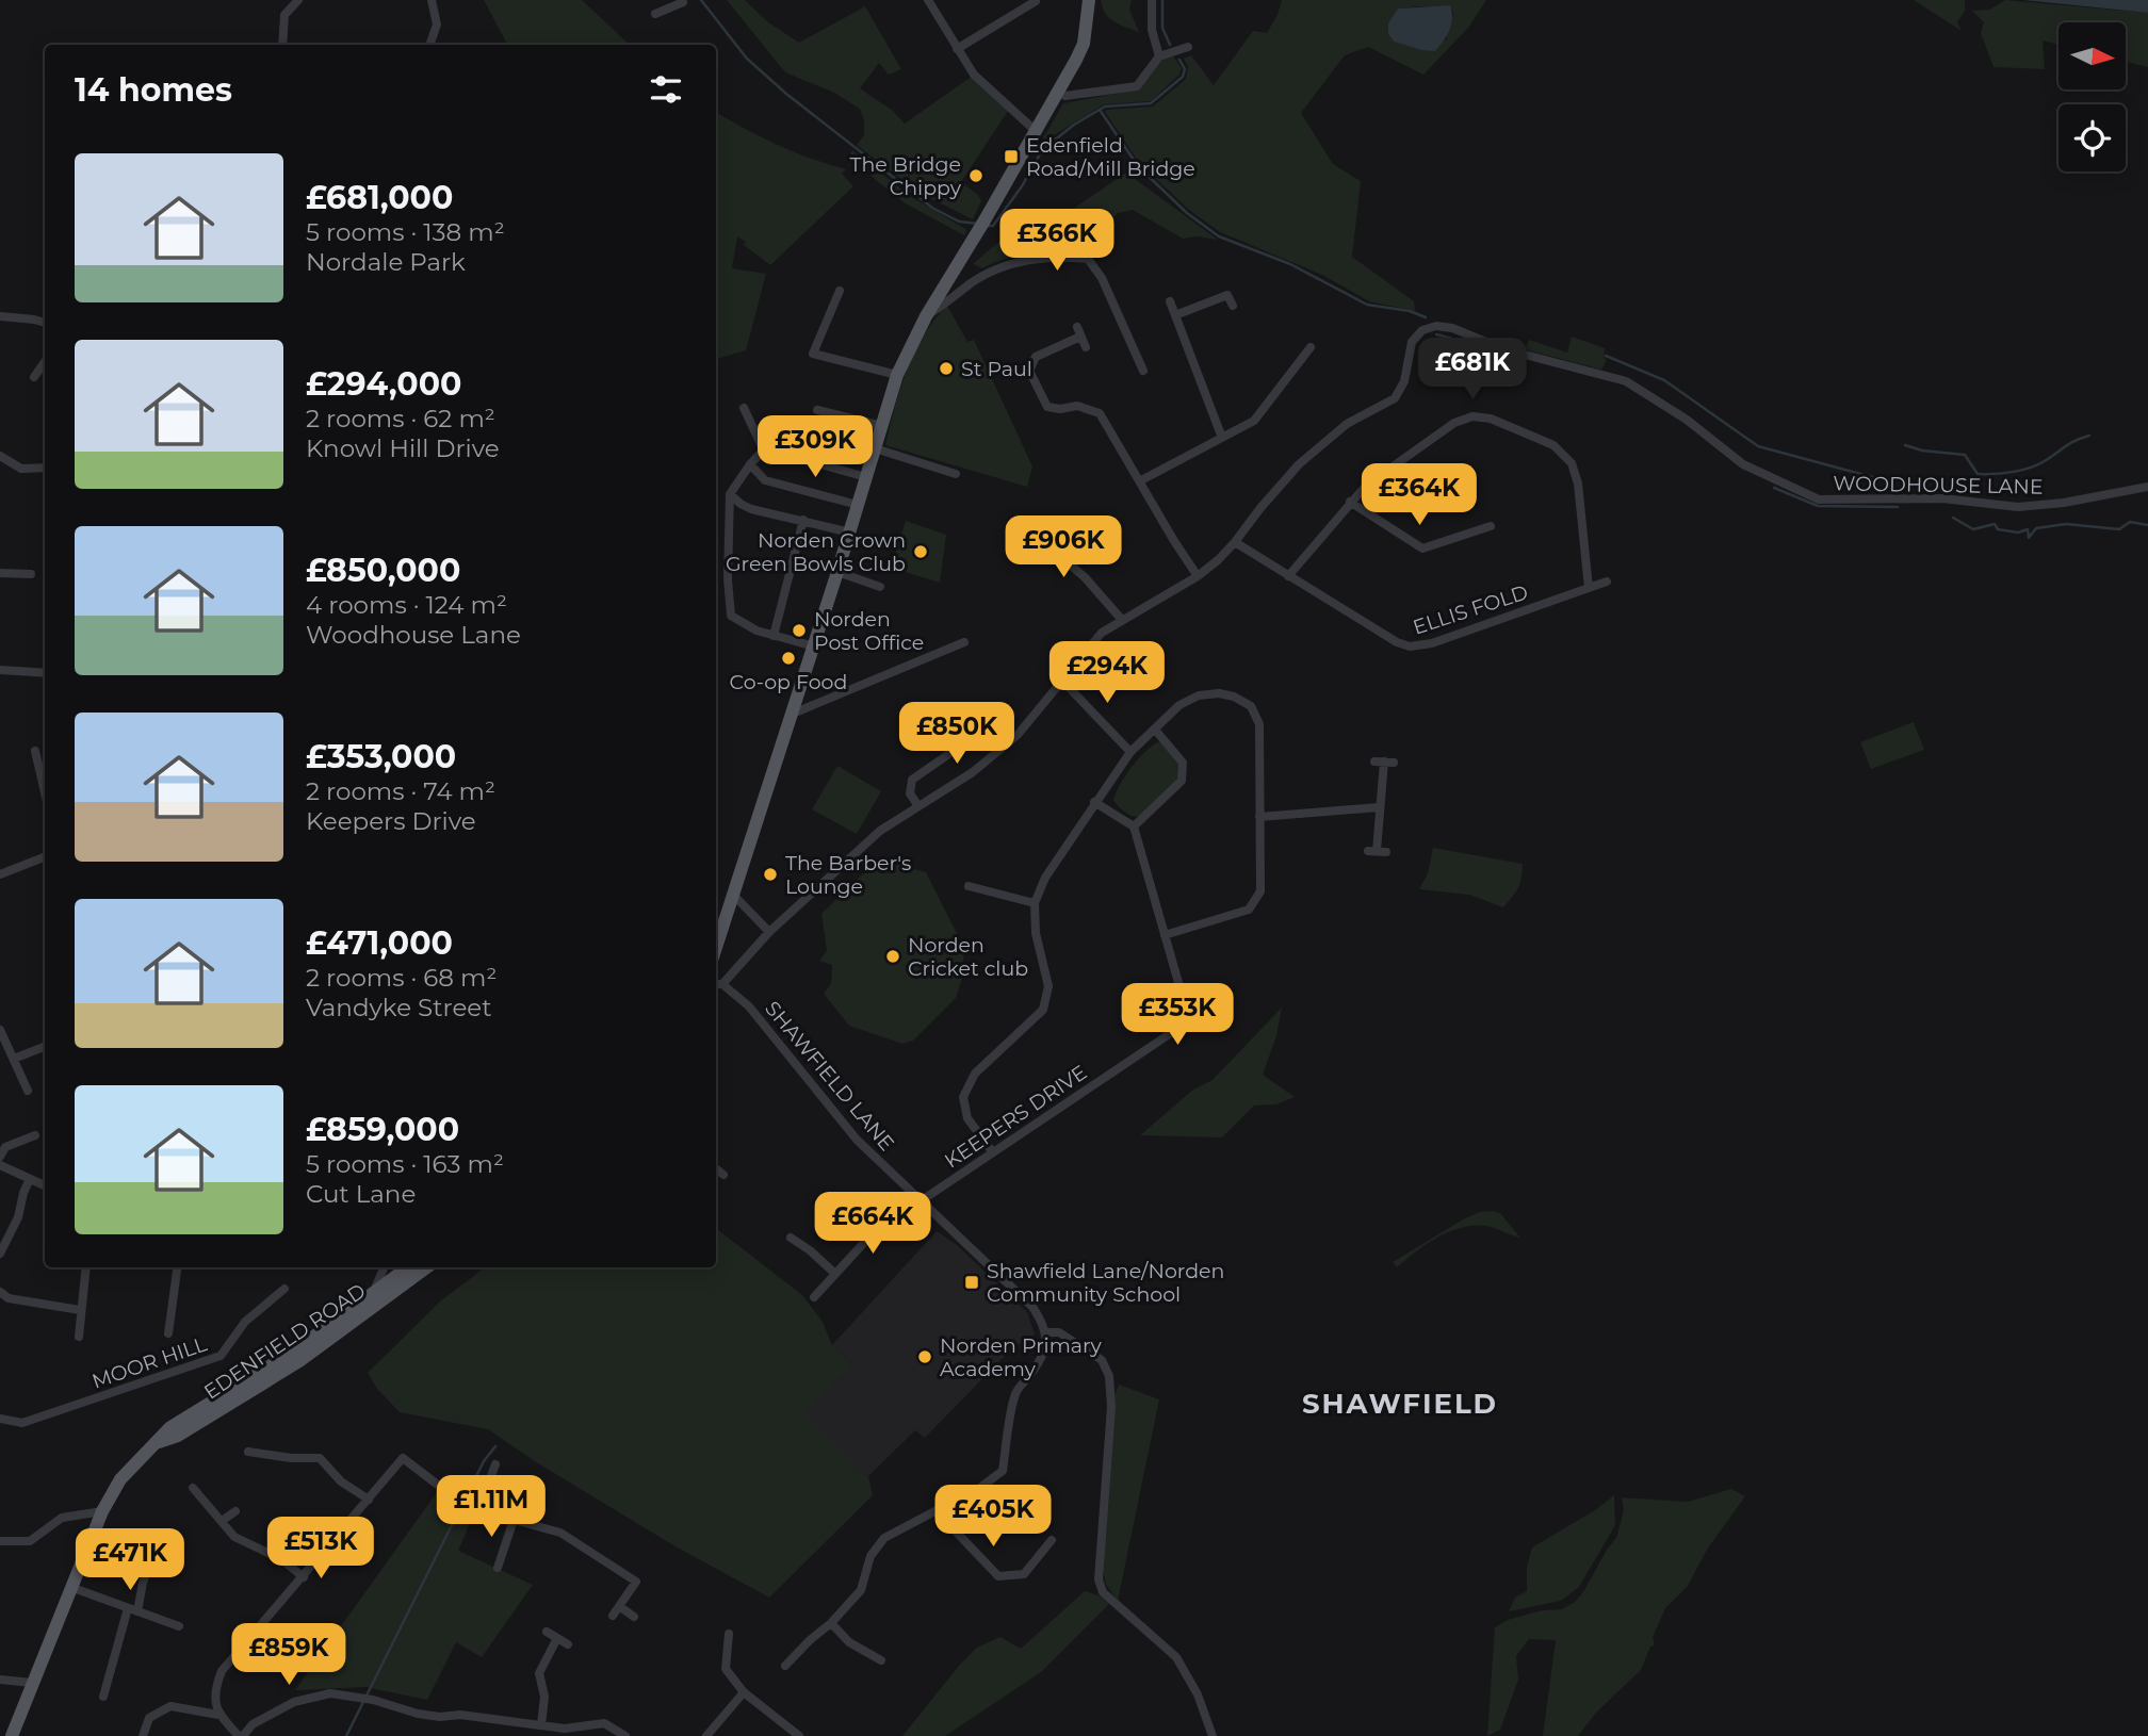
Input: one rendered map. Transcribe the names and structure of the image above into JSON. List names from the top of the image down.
{
  "streets": {
    "main road": ["EDENFIELD ROAD"],
    "street": [
      "WOODHOUSE LANE",
      "ELLIS FOLD",
      "SHAWFIELD LANE",
      "KEEPERS DRIVE",
      "MOOR HILL"
    ]
  },
  "crossings": [
    ["WOODHOUSE LANE", "ELLIS FOLD"],
    ["WOODHOUSE LANE", "SHAWFIELD LANE"],
    ["SHAWFIELD LANE", "KEEPERS DRIVE"]
  ],
  "districts": ["SHAWFIELD"],
  "places": {
    "transit": ["Edenfield Road/Mill Bridge", "Shawfield Lane/Norden Community School"],
    "other": [
      "The Bridge Chippy",
      "St Paul",
      "Norden Crown Green Bowls Club",
      "Norden Post Office",
      "Co-op Food",
      "The Barber's Lounge",
      "Norden Cricket club",
      "Norden Primary Academy"
    ]
  },
  "north": "right",
  "page": {
    "heading": "14 homes",
    "list": [
      {
        "name": "£681,000",
        "note": "5 rooms · 138 m² · Nordale Park"
      },
      {
        "name": "£294,000",
        "note": "2 rooms · 62 m² · Knowl Hill Drive"
      },
      {
        "name": "£850,000",
        "note": "4 rooms · 124 m² · Woodhouse Lane"
      },
      {
        "name": "£353,000",
        "note": "2 rooms · 74 m² · Keepers Drive"
      },
      {
        "name": "£471,000",
        "note": "2 rooms · 68 m² · Vandyke Street"
      },
      {
        "name": "£859,000",
        "note": "5 rooms · 163 m² · Cut Lane"
      }
    ],
    "price": [
      "£366K",
      "£681K",
      "£309K",
      "£364K",
      "£906K",
      "£294K",
      "£850K",
      "£353K",
      "£664K",
      "£1.11M",
      "£405K",
      "£513K",
      "£471K",
      "£859K"
    ]
  }
}
